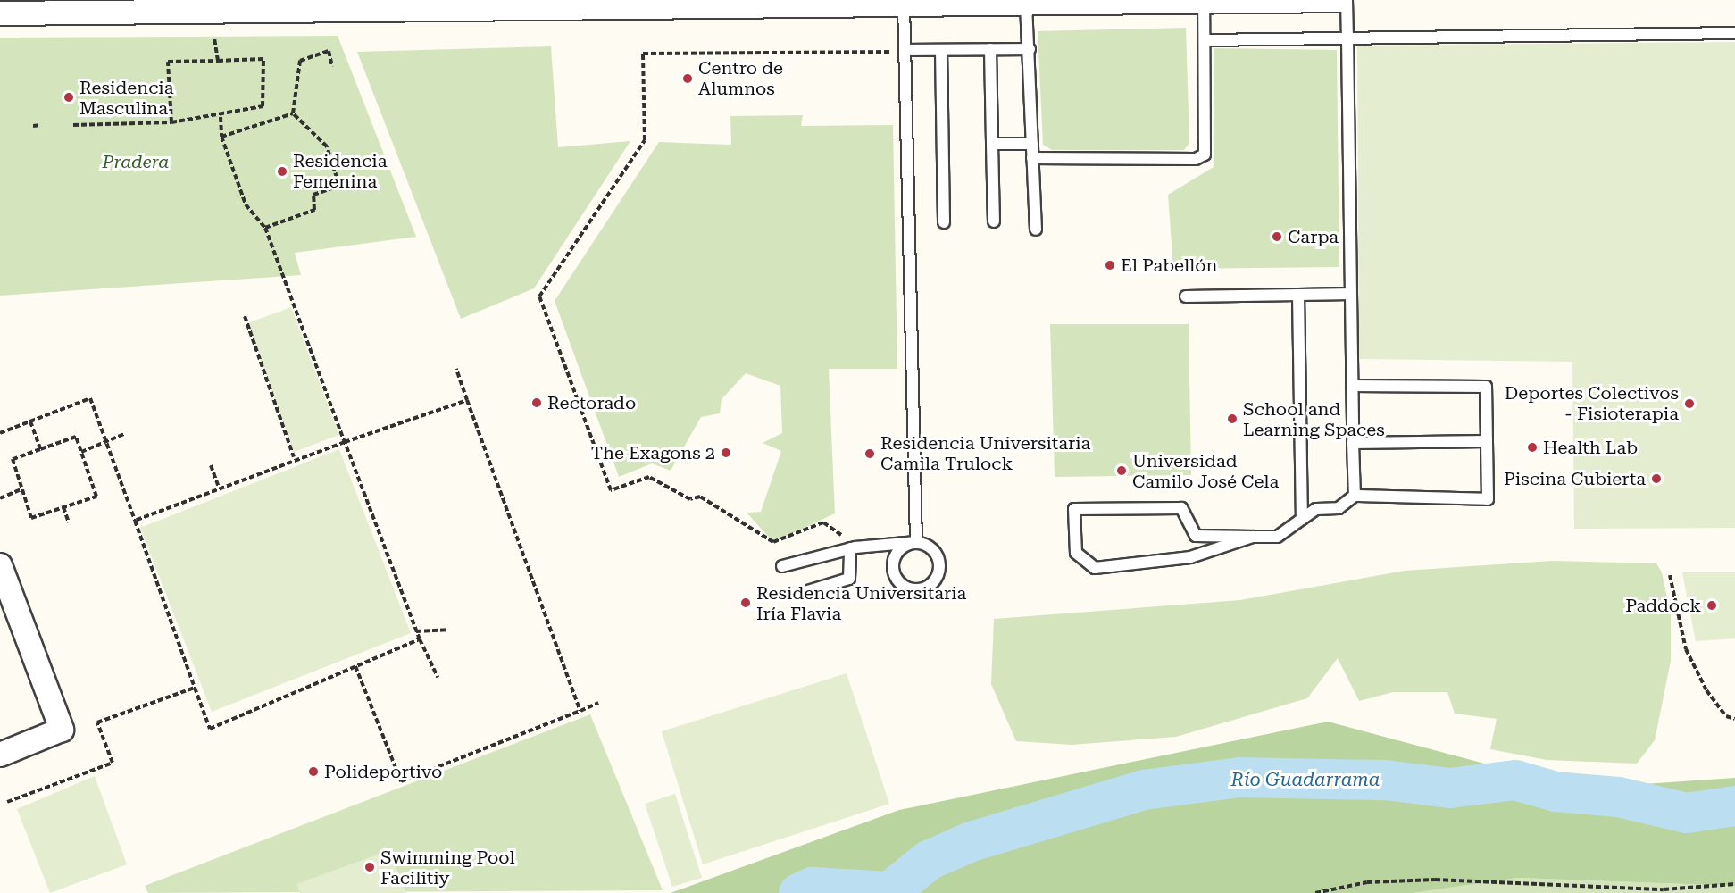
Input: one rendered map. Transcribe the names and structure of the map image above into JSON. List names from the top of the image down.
{
  "water": ["Río Guadarrama"],
  "parks": ["Pradera"],
  "places": [
    "Centro de Alumnos",
    "Residencia Masculina",
    "Residencia Femenina",
    "Carpa",
    "El Pabellón",
    "Rectorado",
    "Deportes Colectivos - Fisioterapia",
    "School and Learning Spaces",
    "Health Lab",
    "The Exagons 2",
    "Residencia Universitaria Camila Trulock",
    "Universidad Camilo José Cela",
    "Piscina Cubierta",
    "Residencia Universitaria Iría Flavia",
    "Paddock",
    "Polideportivo",
    "Swimming Pool Facilitiy"
  ]
}
